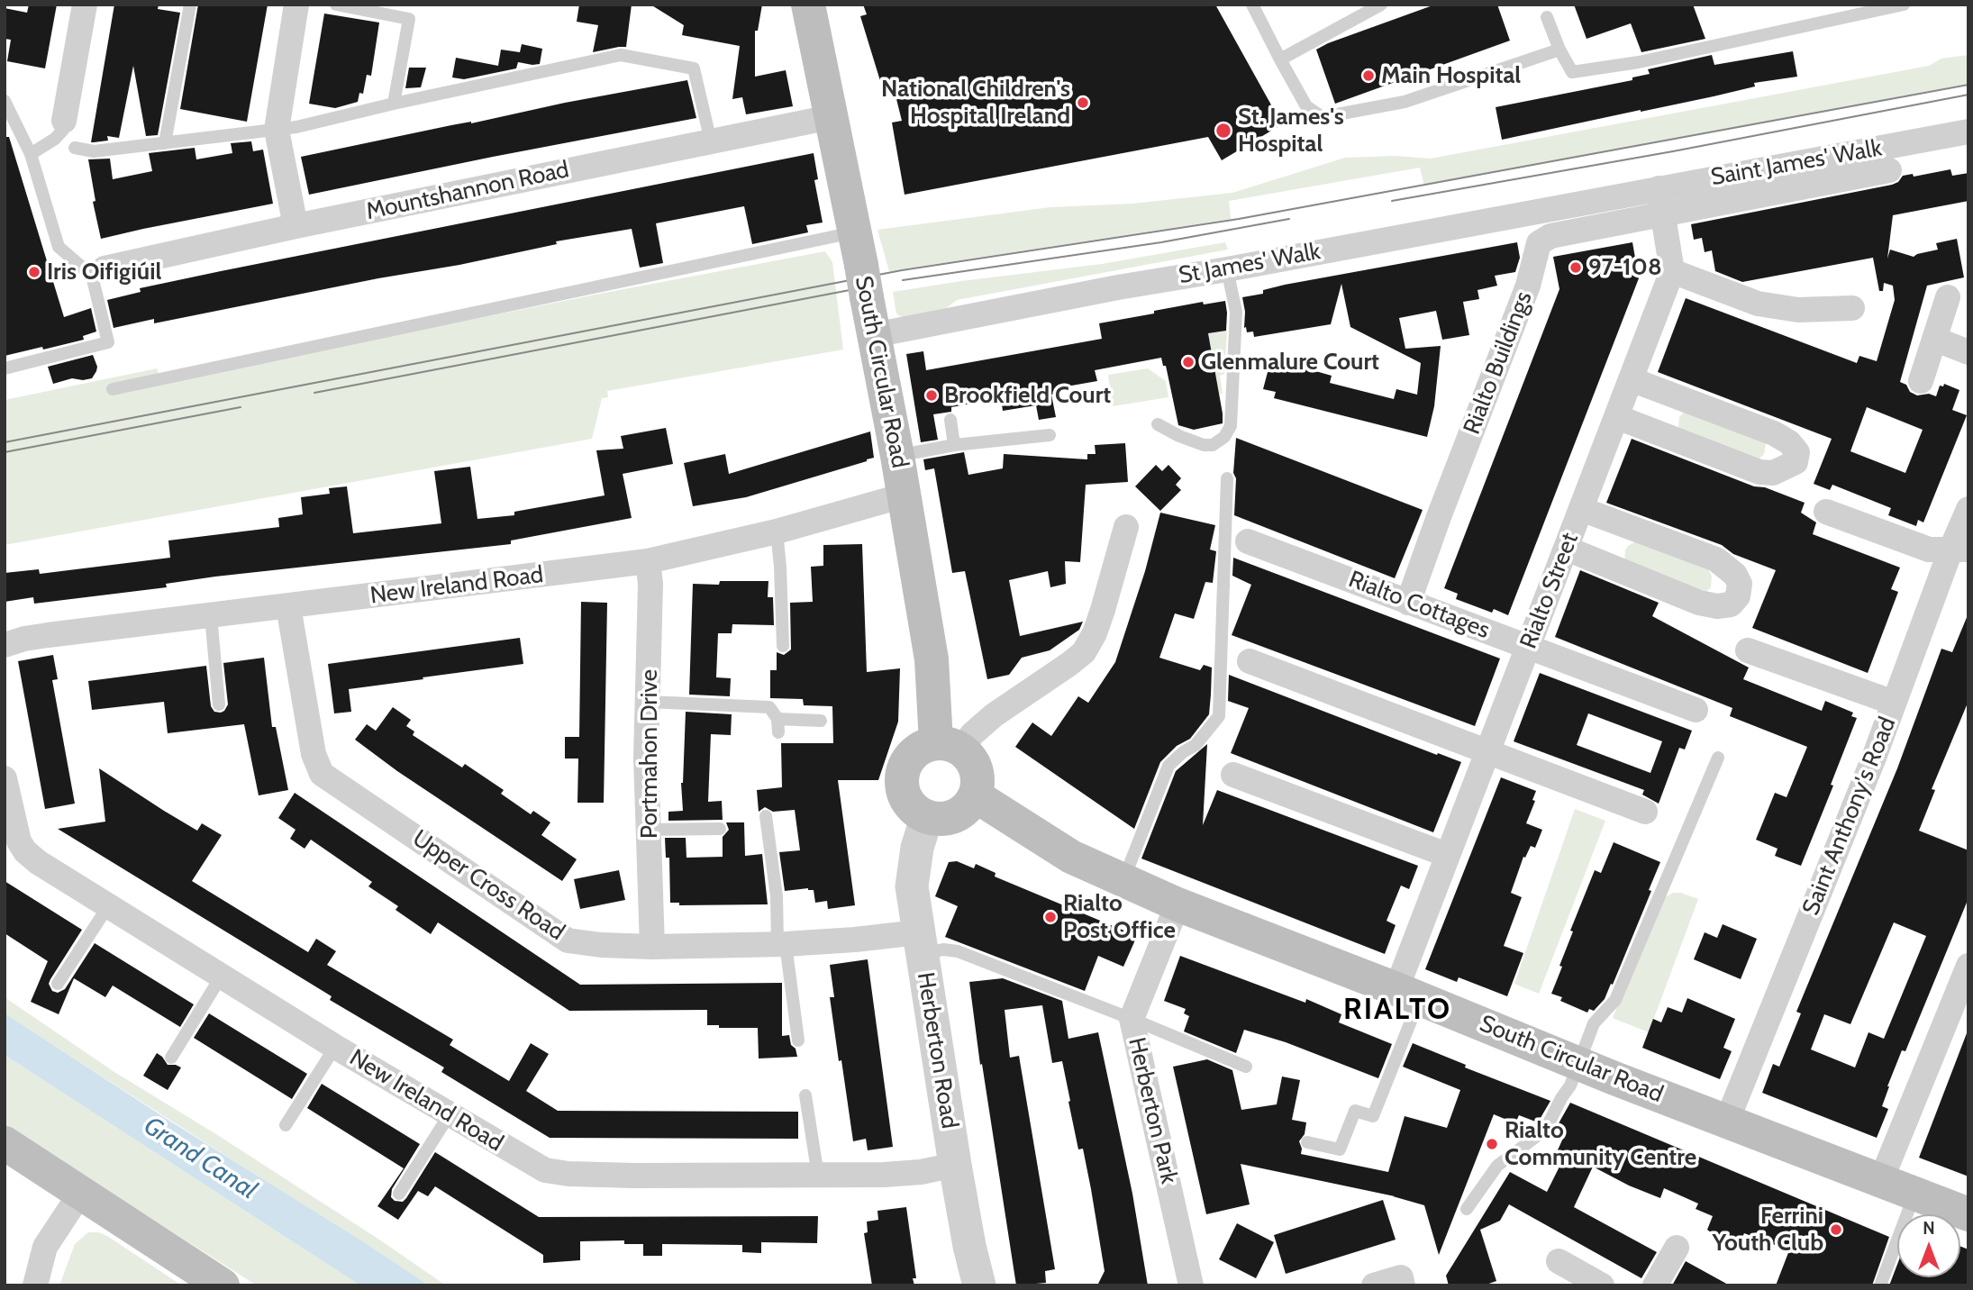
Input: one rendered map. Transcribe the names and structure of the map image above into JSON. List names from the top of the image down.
{
  "streets": {
    "main road": ["South Circular Road"],
    "street": [
      "Saint James' Walk",
      "Mountshannon Road",
      "St James' Walk",
      "Rialto Buildings",
      "New Ireland Road",
      "Rialto Street",
      "Rialto Cottages",
      "Portmahon Drive",
      "Saint Anthony's Road",
      "Upper Cross Road",
      "Herberton Road",
      "Herberton Park"
    ]
  },
  "crossings": [
    ["Saint James' Walk", "St James' Walk"],
    ["Saint James' Walk", "Rialto Buildings"],
    ["Saint James' Walk", "Rialto Street"],
    ["Mountshannon Road", "South Circular Road"],
    ["St James' Walk", "South Circular Road"],
    ["Rialto Buildings", "Rialto Street"],
    ["Rialto Buildings", "Rialto Cottages"],
    ["South Circular Road", "New Ireland Road"],
    ["South Circular Road", "Rialto Street"],
    ["South Circular Road", "Saint Anthony's Road"],
    ["South Circular Road", "Herberton Road"],
    ["South Circular Road", "Herberton Park"],
    ["New Ireland Road", "Portmahon Drive"],
    ["New Ireland Road", "Upper Cross Road"],
    ["New Ireland Road", "Herberton Road"],
    ["Rialto Street", "Rialto Cottages"],
    ["Portmahon Drive", "Upper Cross Road"],
    ["Upper Cross Road", "Herberton Road"]
  ],
  "districts": ["RIALTO"],
  "water": ["Grand Canal"],
  "places": [
    "Main Hospital",
    "National Children's Hospital Ireland",
    "St. James's Hospital",
    "97-108",
    "Iris Oifigiúil",
    "Glenmalure Court",
    "Brookfield Court",
    "Rialto Post Office",
    "Rialto Community Centre",
    "Ferrini Youth Club"
  ],
  "north": "top"
}
